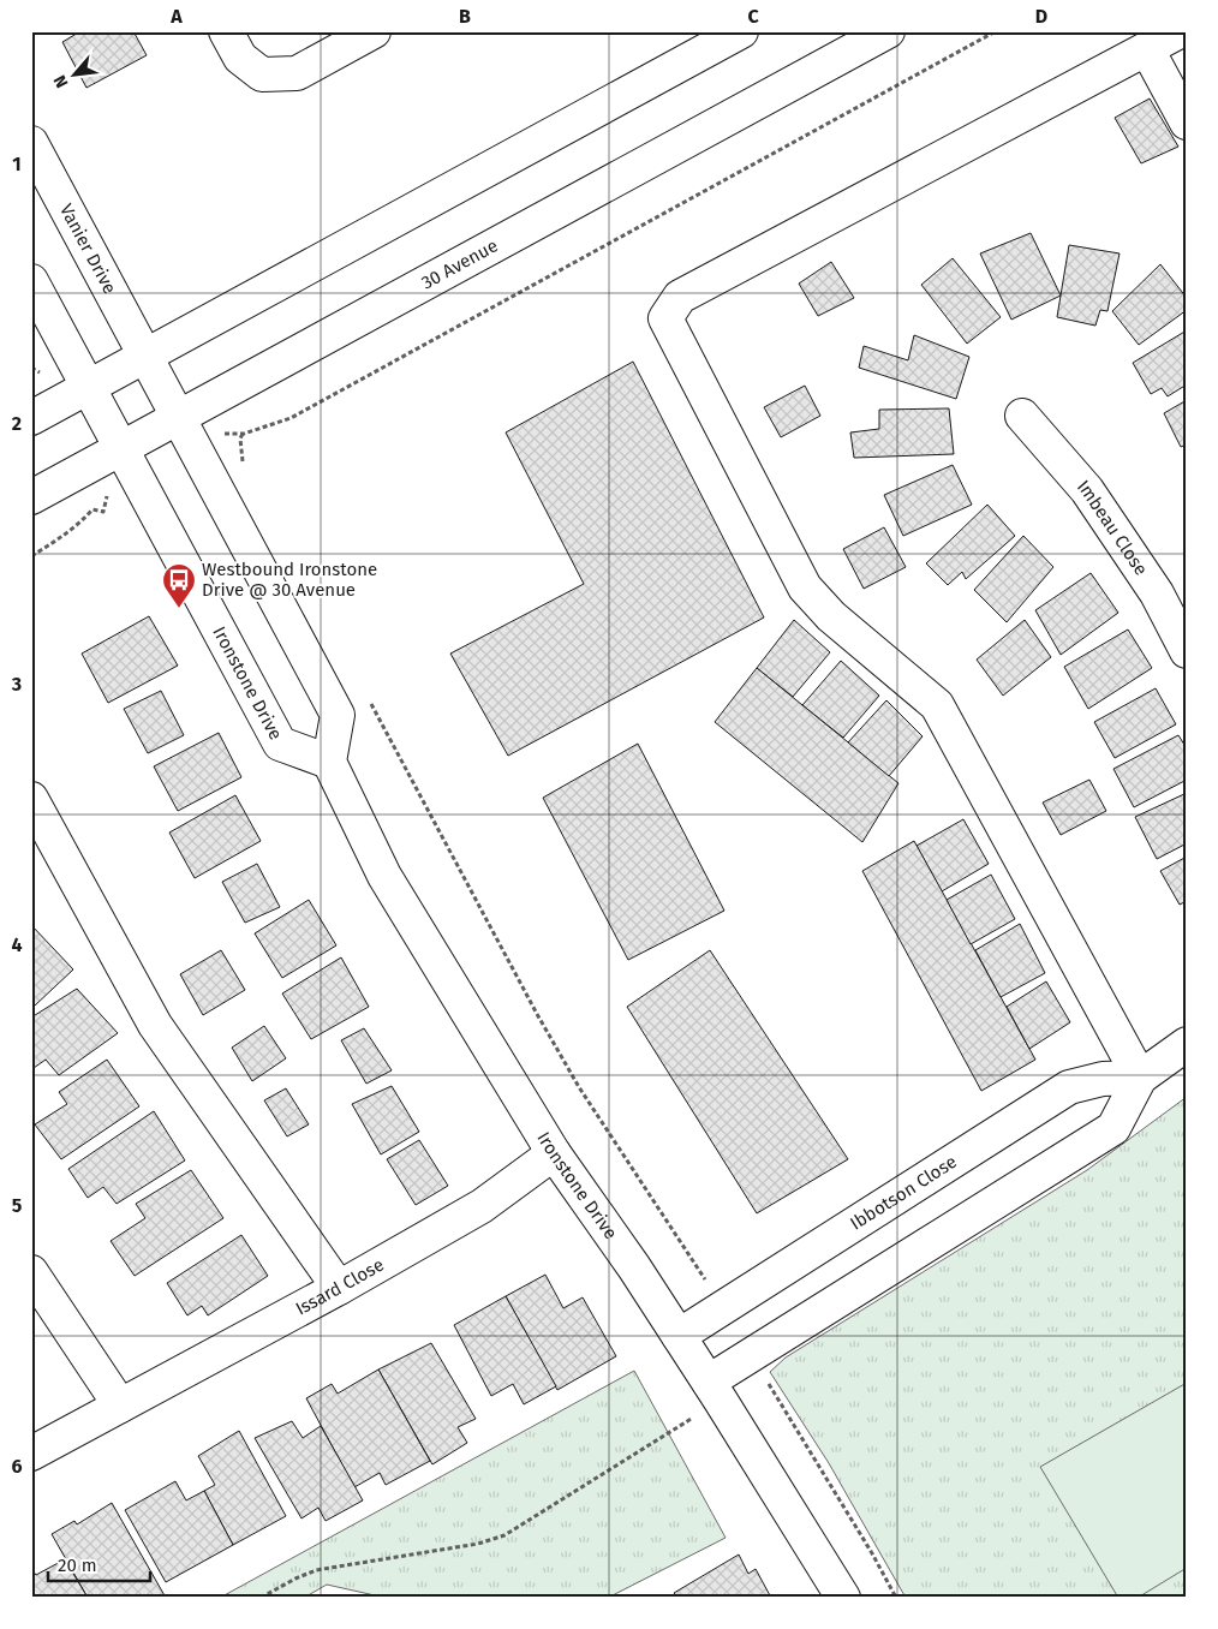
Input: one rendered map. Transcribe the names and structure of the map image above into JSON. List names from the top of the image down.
{
  "streets": {
    "street": [
      "Vanier Drive",
      "30 Avenue",
      "Imbeau Close",
      "Ironstone Drive",
      "Ibbotson Close",
      "Issard Close"
    ]
  },
  "crossings": [
    ["Vanier Drive", "30 Avenue"],
    ["30 Avenue", "Ironstone Drive"],
    ["Ironstone Drive", "Ibbotson Close"],
    ["Ironstone Drive", "Issard Close"]
  ],
  "places": {
    "bus stop": ["Westbound Ironstone Drive @ 30 Avenue"]
  },
  "scale_bar": "20 m",
  "north": "bottom left",
  "grid": {
    "columns": [
      "A",
      "B",
      "C",
      "D"
    ],
    "rows": [
      "1",
      "2",
      "3",
      "4",
      "5",
      "6"
    ]
  }
}
